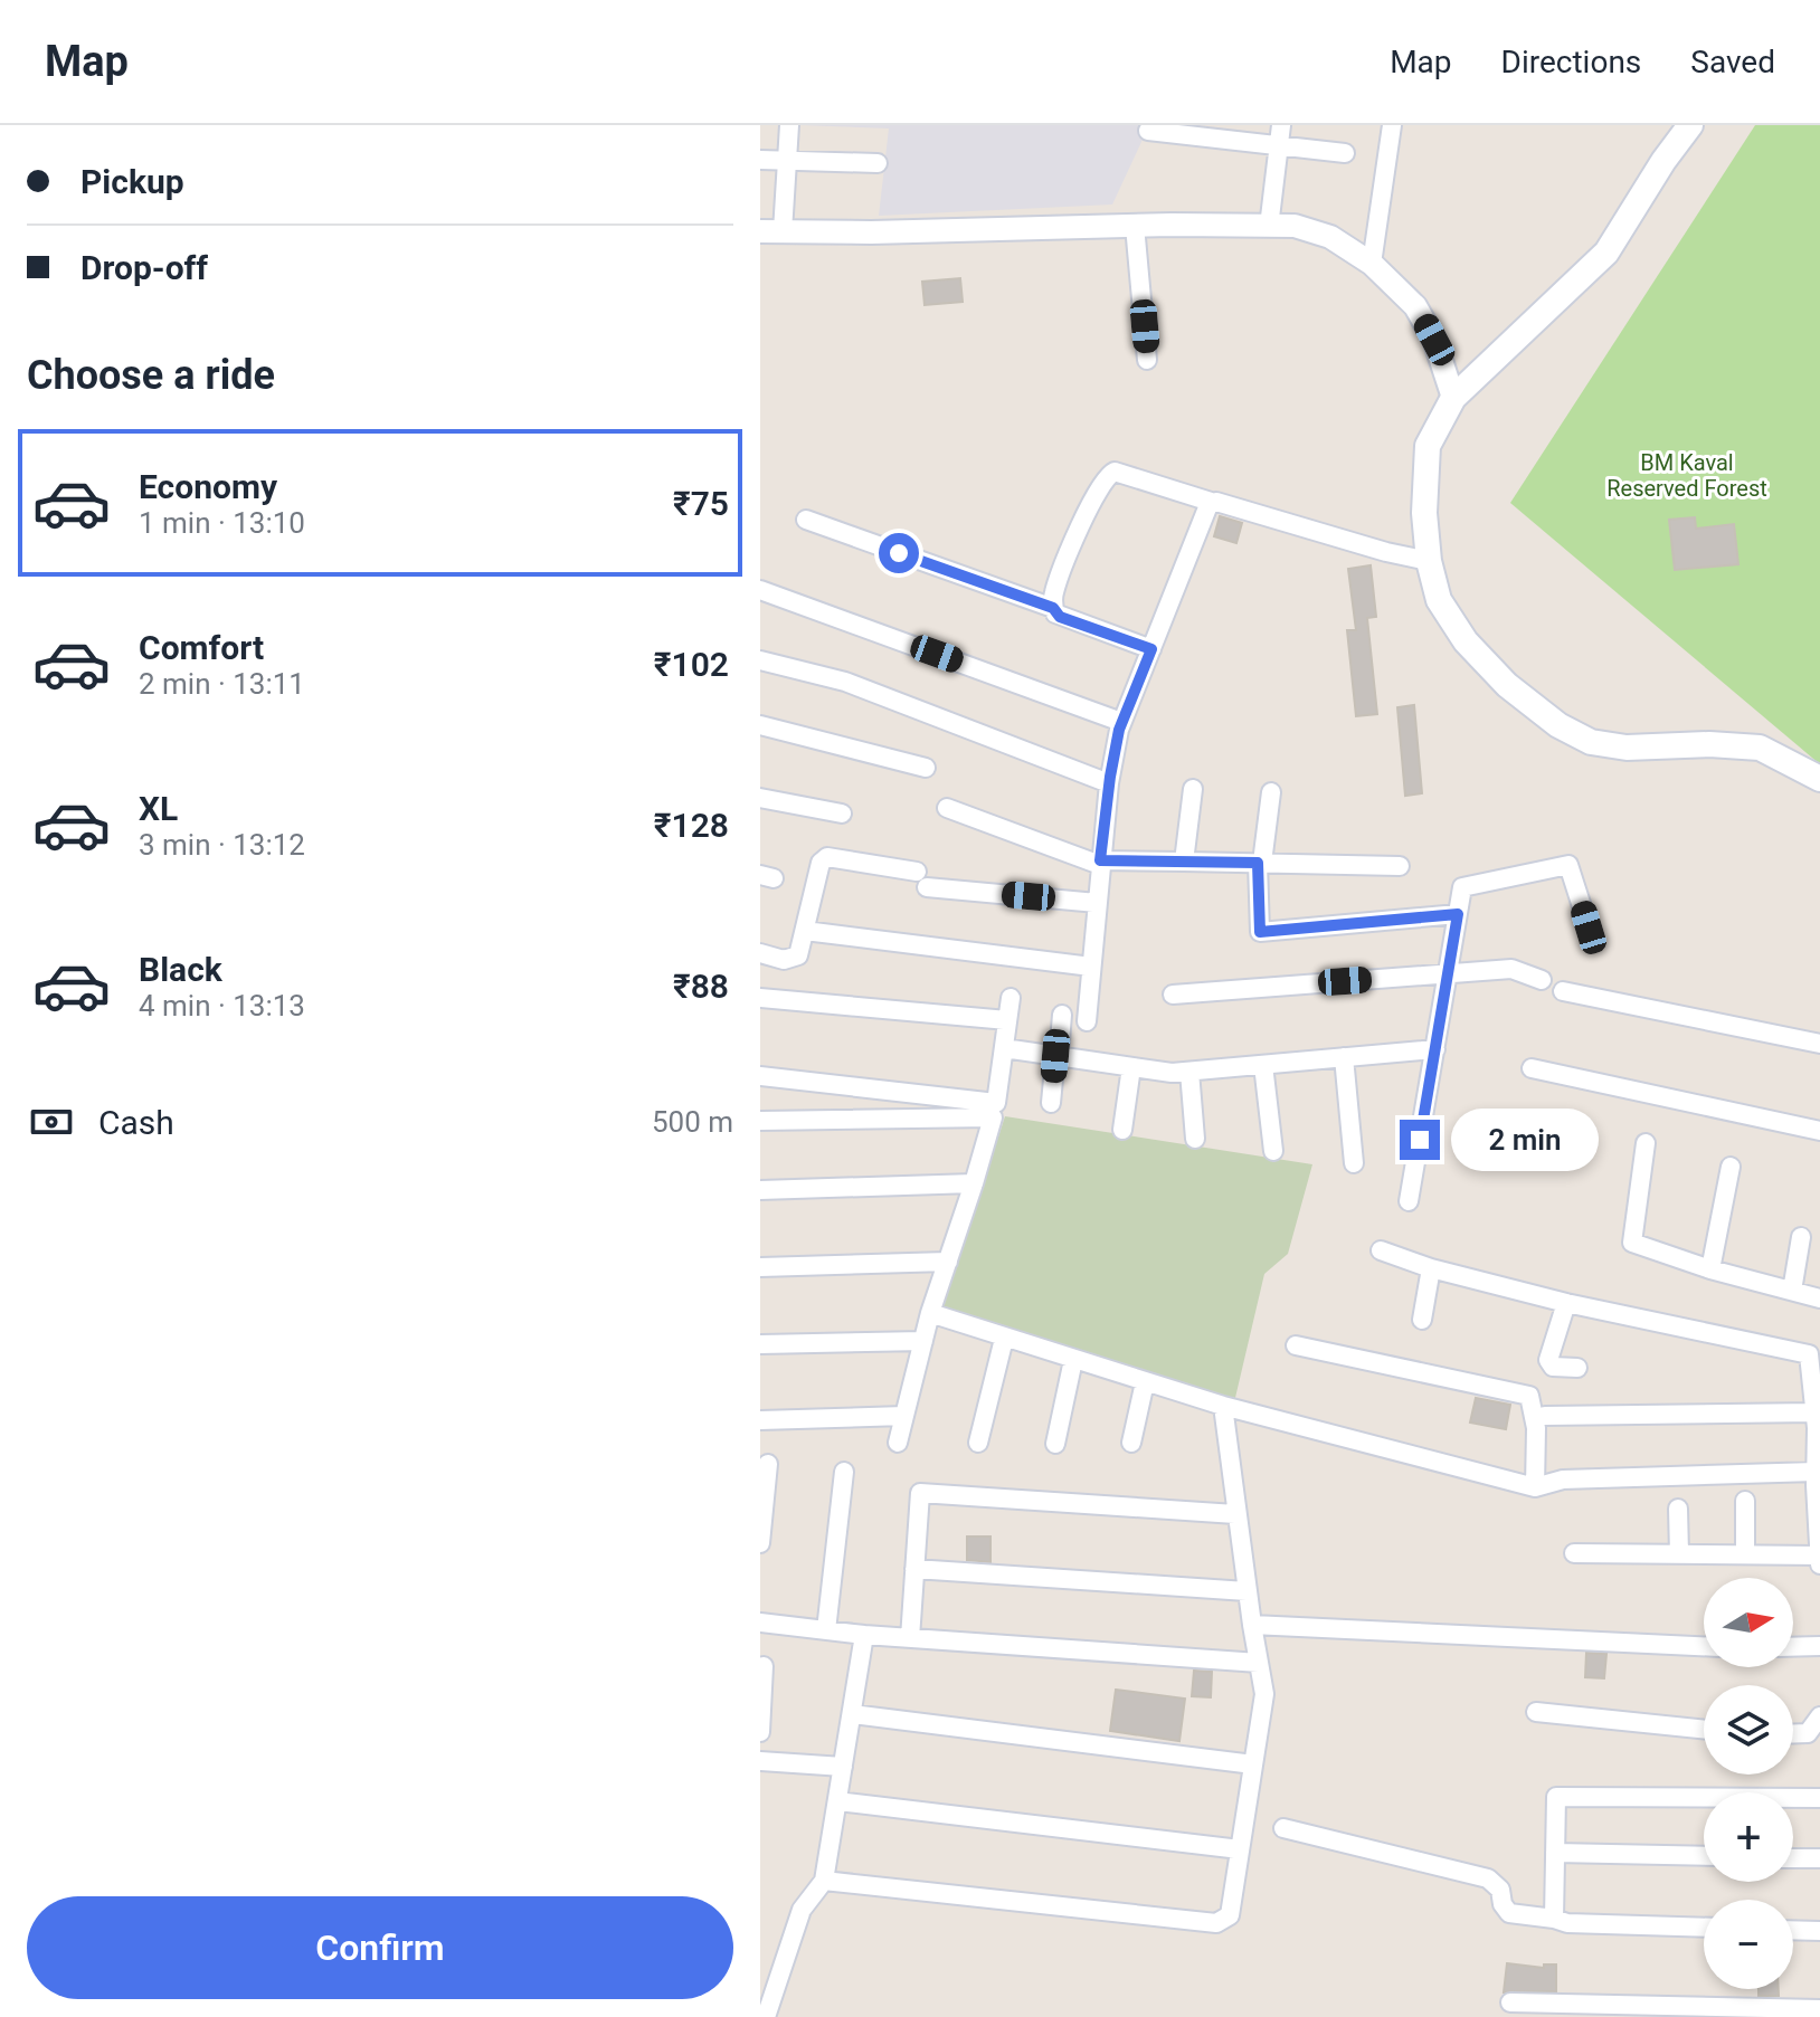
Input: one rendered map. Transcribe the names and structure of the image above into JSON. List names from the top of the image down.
{
  "parks": ["BM Kaval Reserved Forest"],
  "north": "right",
  "page": {
    "header": "Map",
    "nav": ["Map", "Directions", "Saved"],
    "banner": ["Pickup", "Drop-off"],
    "heading": "Choose a ride",
    "list": [
      {
        "name": "Economy",
        "note": "1 min · 13:10",
        "value": "₹75"
      },
      {
        "name": "Comfort",
        "note": "2 min · 13:11",
        "value": "₹102"
      },
      {
        "name": "XL",
        "note": "3 min · 13:12",
        "value": "₹128"
      },
      {
        "name": "Black",
        "note": "4 min · 13:13",
        "value": "₹88"
      }
    ],
    "pay": ["Cash", "500 m"],
    "bubble": "2 min",
    "map_buttons": ["+", "−"],
    "buttons": "Confirm"
  }
}
